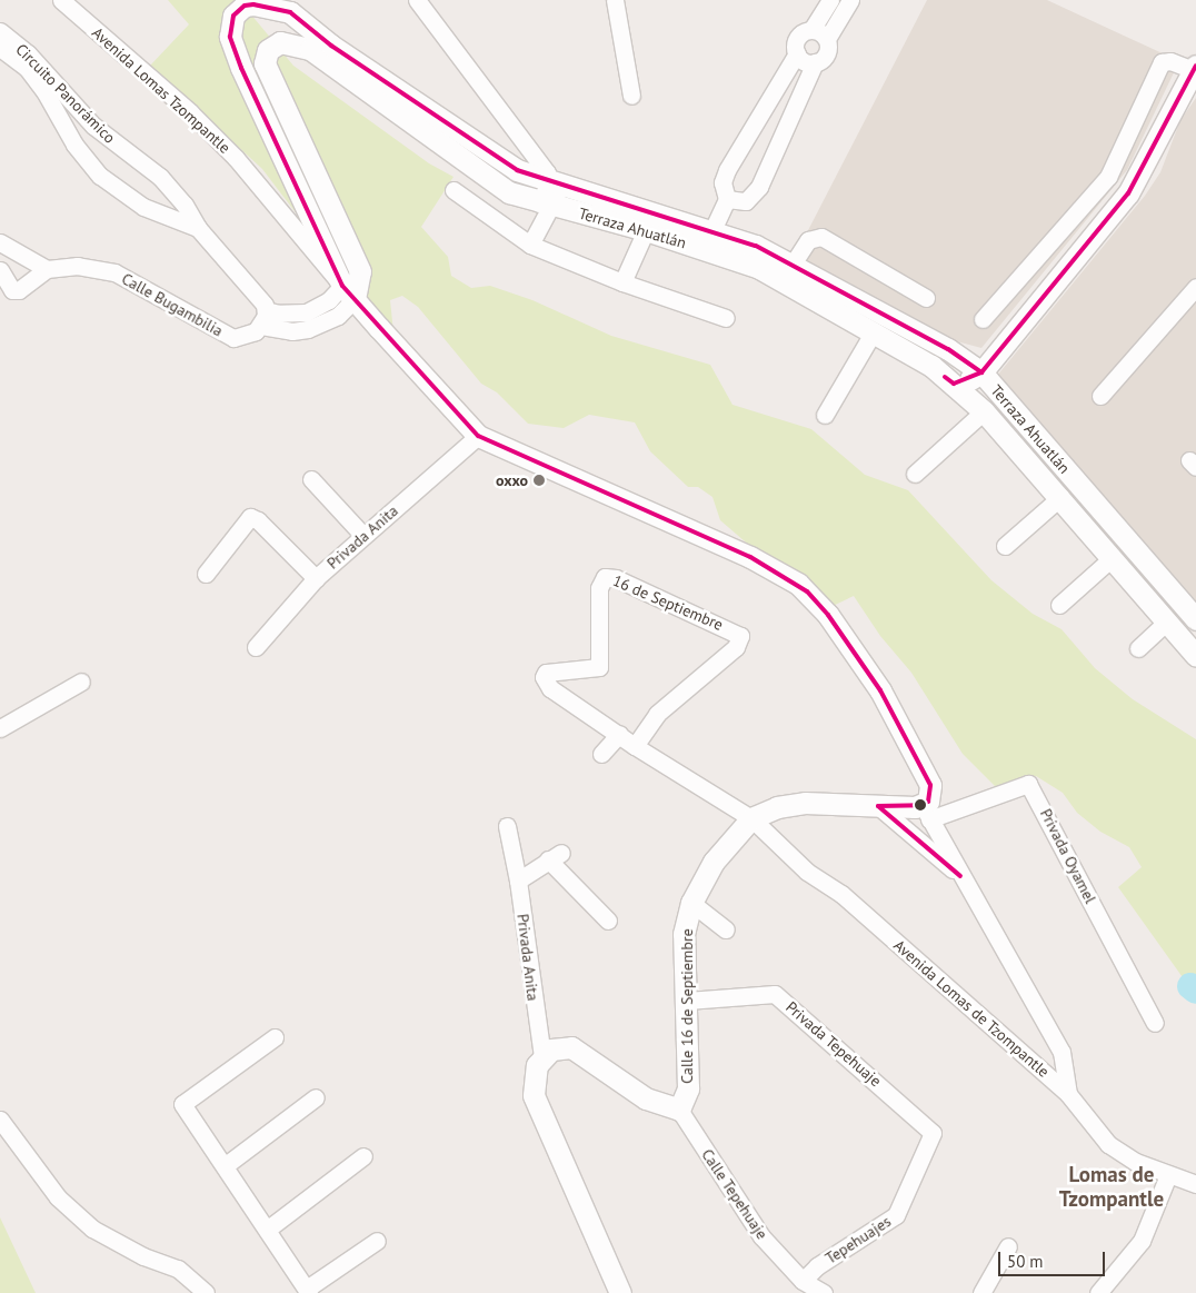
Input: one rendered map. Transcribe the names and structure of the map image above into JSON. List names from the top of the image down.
{
  "streets": {
    "street": [
      "Avenida Lomas Tzompantle",
      "Circuito Panorámico",
      "Terraza Ahuatlán",
      "Calle Bugambilia",
      "Privada Anita",
      "16 de Septiembre",
      "Privada Oyamel",
      "Calle 16 de Septiembre",
      "Avenida Lomas de Tzompantle",
      "Privada Tepehuaje",
      "Calle Tepehuaje",
      "Tepehuajes"
    ]
  },
  "crossings": [
    ["Avenida Lomas Tzompantle", "Terraza Ahuatlán"],
    ["Circuito Panorámico", "Calle Bugambilia"],
    ["16 de Septiembre", "Calle 16 de Septiembre"],
    ["16 de Septiembre", "Avenida Lomas de Tzompantle"],
    ["Calle 16 de Septiembre", "Avenida Lomas de Tzompantle"],
    ["Calle 16 de Septiembre", "Privada Tepehuaje"],
    ["Calle 16 de Septiembre", "Calle Tepehuaje"],
    ["Privada Tepehuaje", "Tepehuajes"],
    ["Calle Tepehuaje", "Tepehuajes"]
  ],
  "districts": ["Lomas de Tzompantle"],
  "places": ["oxxo"],
  "scale_bar": "50 m"
}
